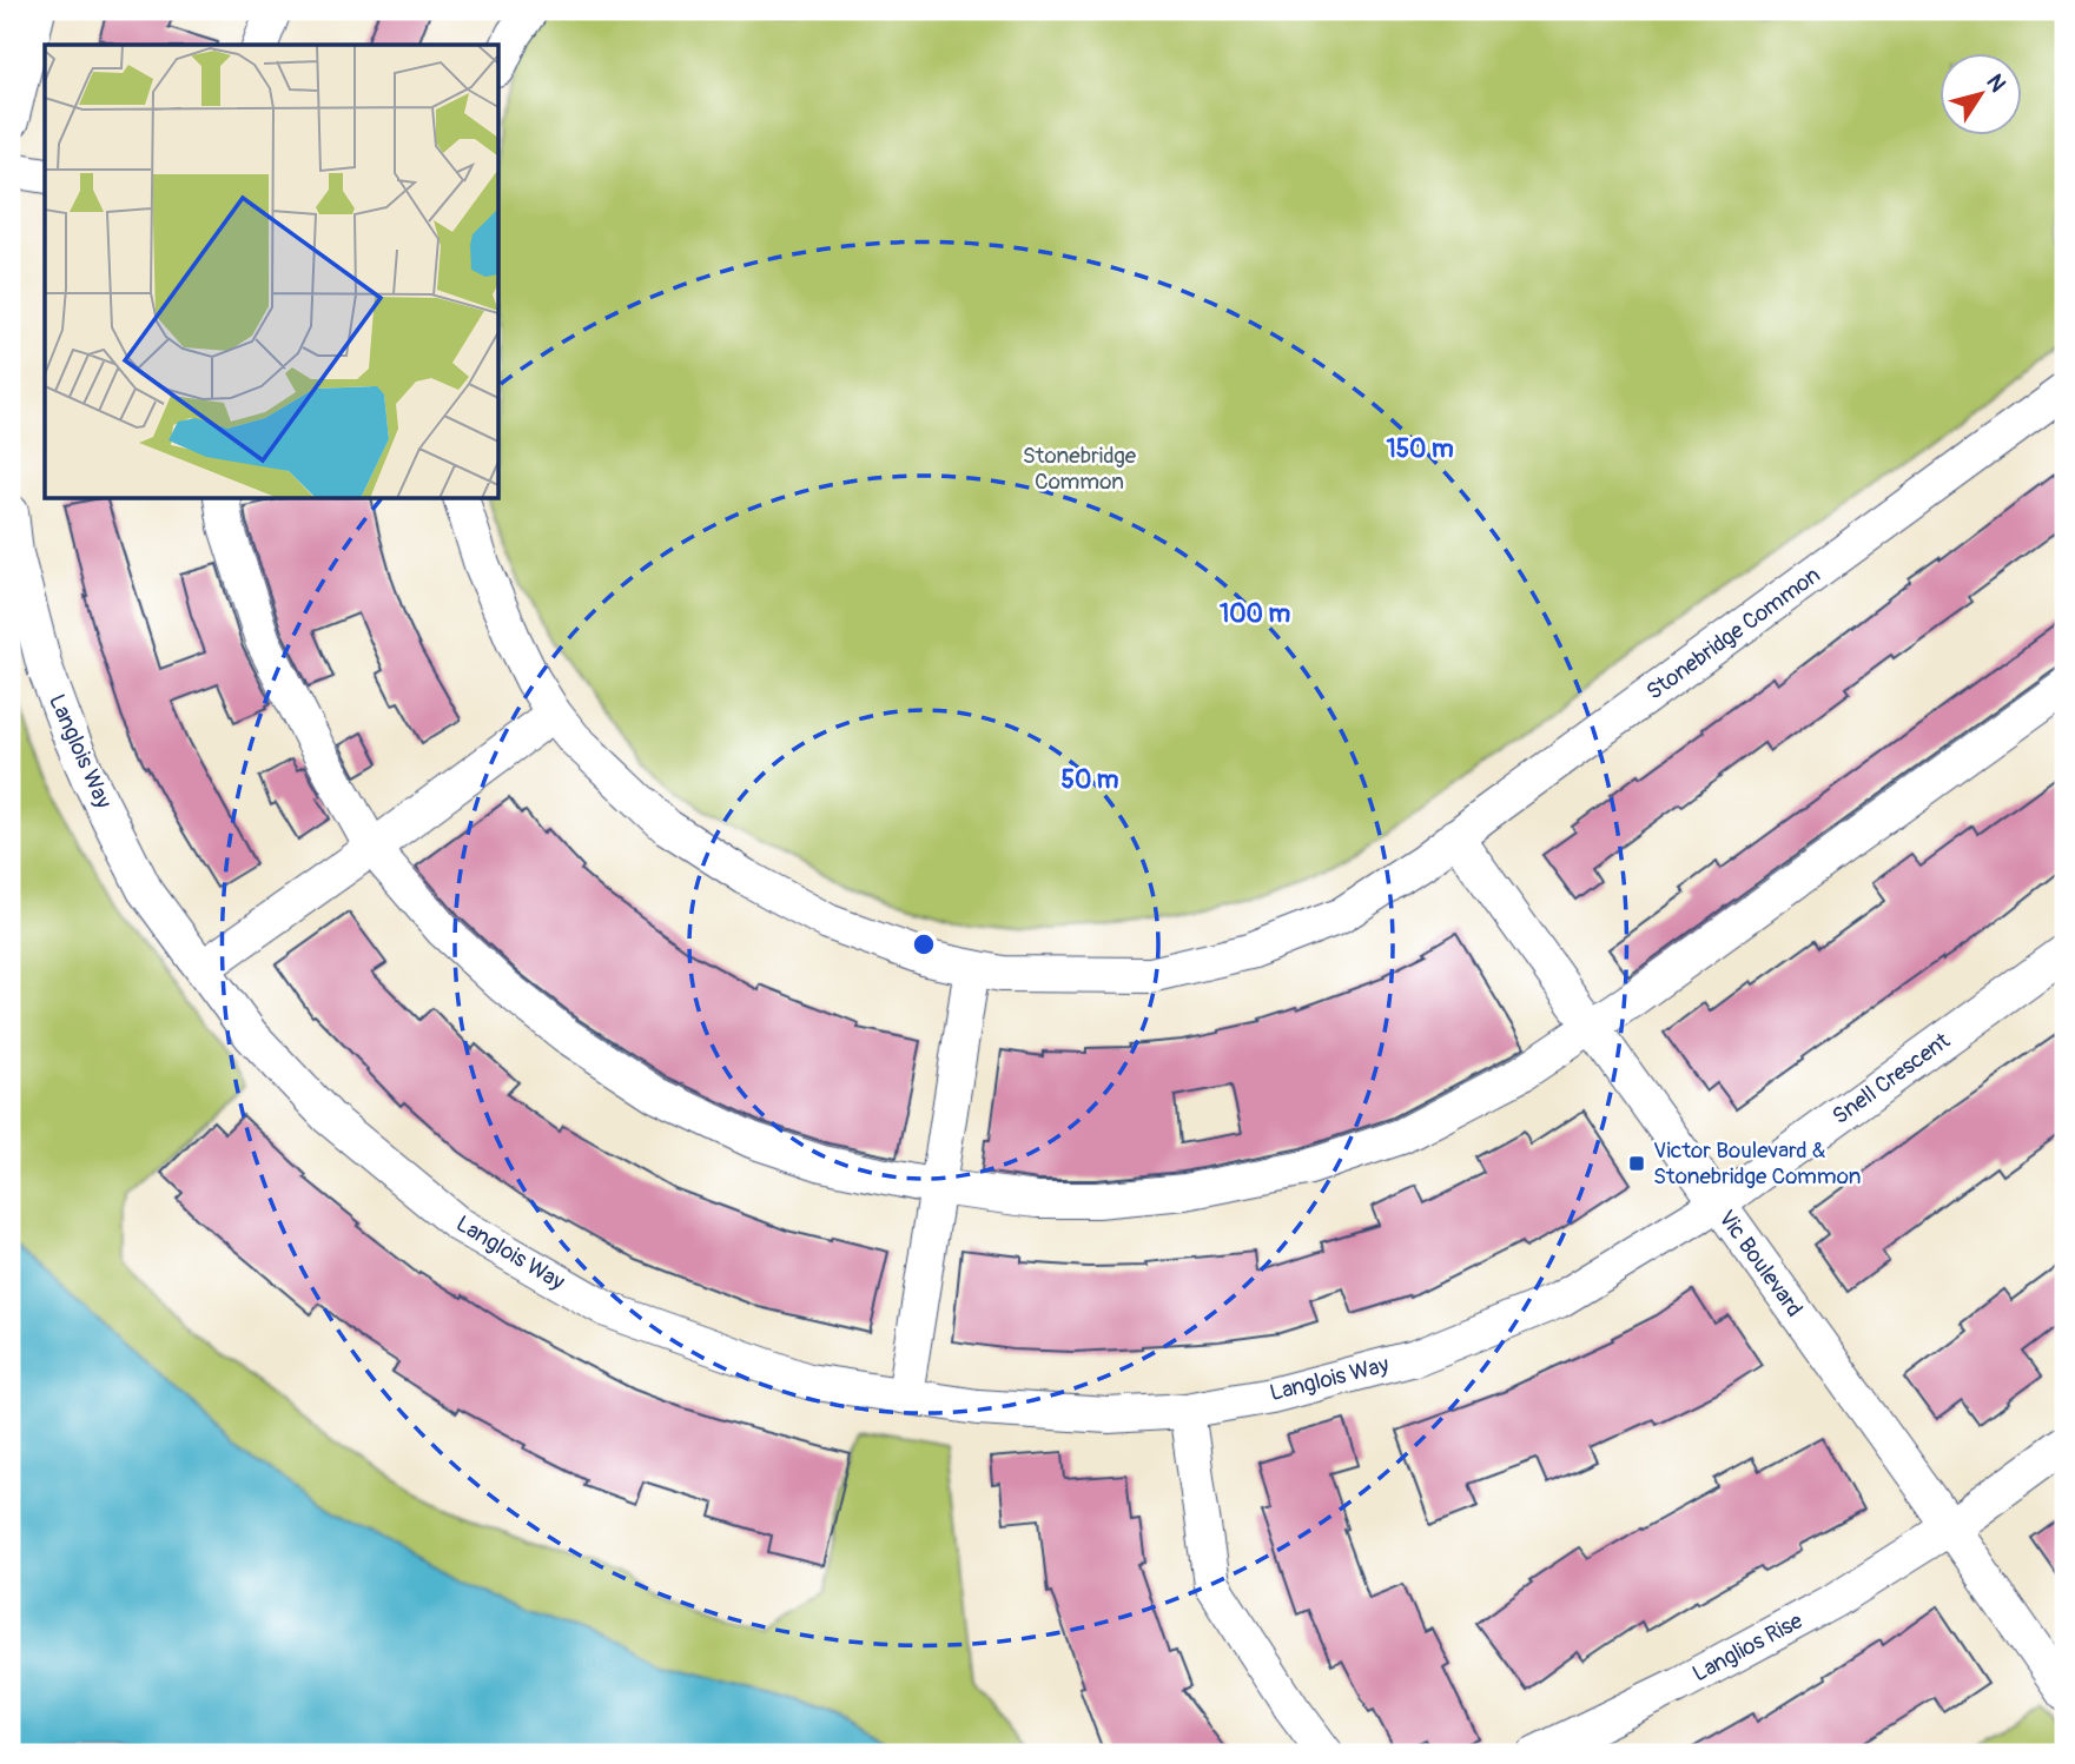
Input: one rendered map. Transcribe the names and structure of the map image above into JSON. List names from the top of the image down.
{
  "streets": {
    "street": [
      "Stonebridge Common",
      "Langlois Way",
      "Snell Crescent",
      "Vic Boulevard",
      "Langlios Rise"
    ]
  },
  "crossings": [
    ["Stonebridge Common", "Vic Boulevard"],
    ["Langlois Way", "Snell Crescent"],
    ["Langlois Way", "Vic Boulevard"],
    ["Snell Crescent", "Vic Boulevard"],
    ["Vic Boulevard", "Langlios Rise"]
  ],
  "parks": ["Stonebridge Common"],
  "places": {
    "transit": ["Victor Boulevard & Stonebridge Common"]
  },
  "north": "top right",
  "rings": ["150 m", "100 m", "50 m"]
}
